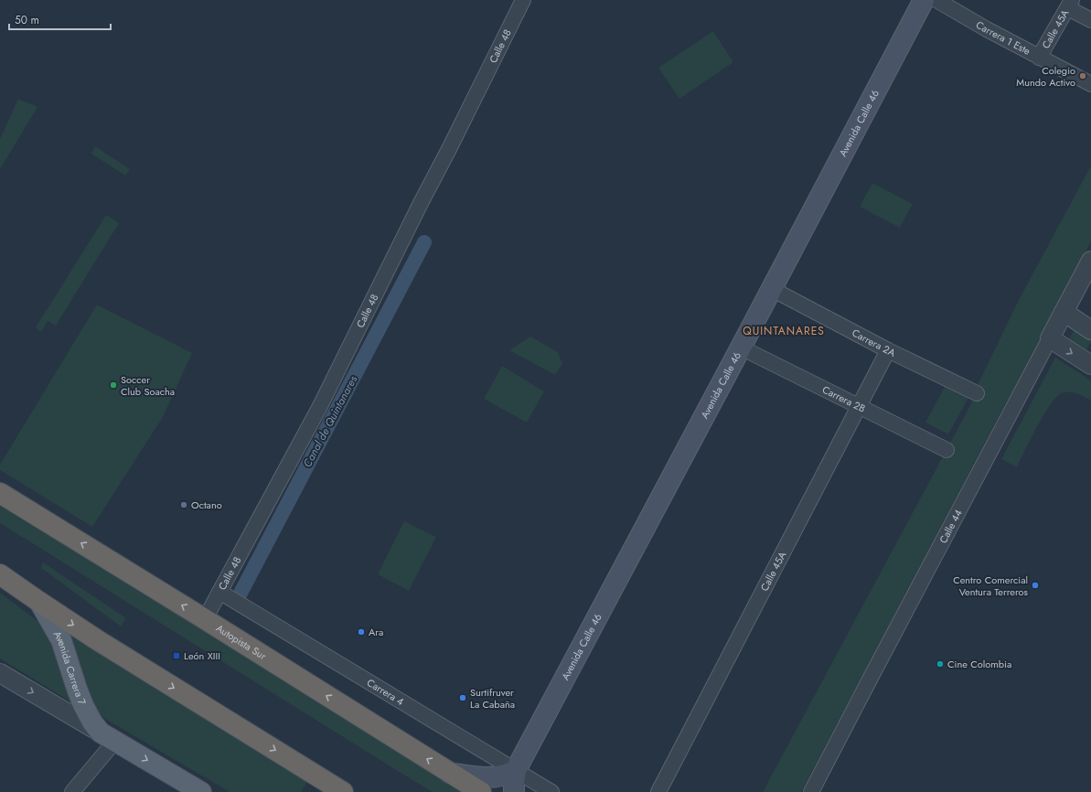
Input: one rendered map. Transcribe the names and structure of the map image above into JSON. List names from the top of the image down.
{
  "streets": {
    "highway": ["Autopista Sur"],
    "main road": ["Avenida Calle 46", "Avenida Carrera 7"],
    "street": [
      "Calle 45A",
      "Carrera 1 Este",
      "Calle 48",
      "Carrera 2A",
      "Carrera 2B",
      "Calle 44",
      "Carrera 4"
    ]
  },
  "crossings": [
    ["Calle 45A", "Carrera 1 Este"],
    ["Calle 45A", "Carrera 2A"],
    ["Calle 45A", "Carrera 2B"],
    ["Calle 48", "Autopista Sur"],
    ["Calle 48", "Carrera 4"],
    ["Avenida Calle 46", "Carrera 2A"],
    ["Avenida Calle 46", "Carrera 2B"],
    ["Avenida Calle 46", "Carrera 4"]
  ],
  "one_way": ["Avenida Carrera 7"],
  "districts": ["QUINTANARES"],
  "water": ["Canal de Quintanares"],
  "places": {
    "other": [
      "Colegio Mundo Activo",
      "Soccer Club Soacha",
      "Octano",
      "Centro Comercial Ventura Terreros",
      "Ara",
      "Cine Colombia",
      "Surtifruver La Cabaña"
    ],
    "transit": ["León XIII"]
  },
  "scale_bar": "50 m"
}
